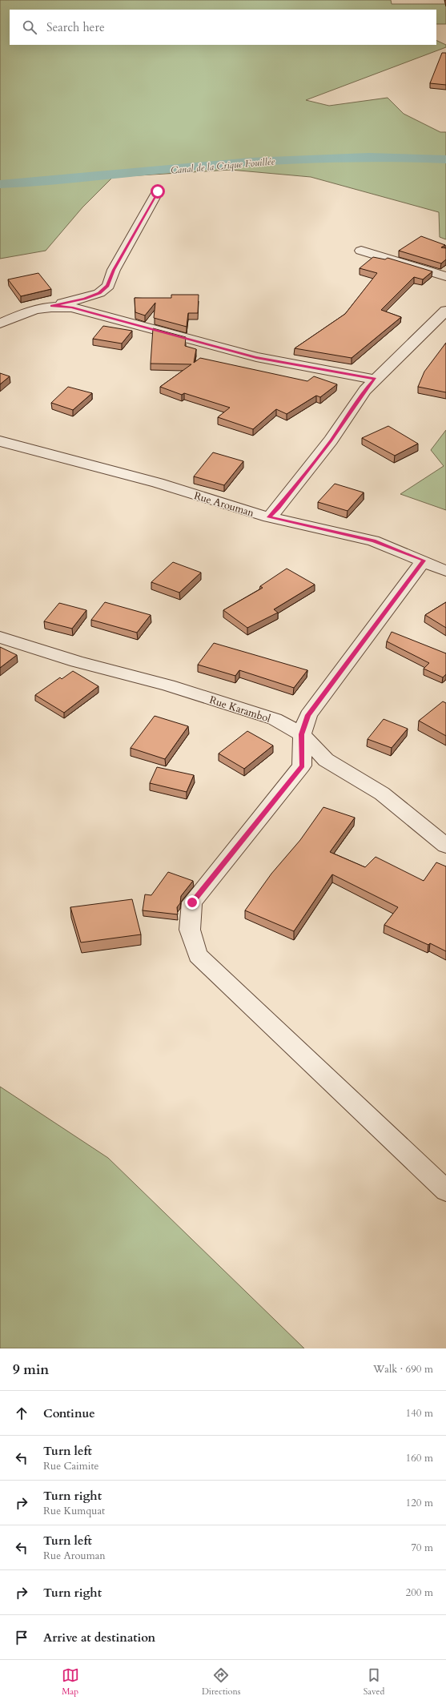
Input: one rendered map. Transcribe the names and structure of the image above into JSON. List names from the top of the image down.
{
  "streets": {
    "street": ["Rue Arouman", "Rue Karambol"]
  },
  "water": ["Canal de la Crique Fouillée"],
  "page": {
    "search": "Search here",
    "heading": ["9 min", "Walk · 690 m"],
    "list": [
      ["Continue", "140 m"],
      ["Turn left", "Rue Caimite", "160 m"],
      ["Turn right", "Rue Kumquat", "120 m"],
      ["Turn left", "Rue Arouman", "70 m"],
      ["Turn right", "200 m"],
      "Arrive at destination"
    ],
    "nav": ["Map", "Directions", "Saved"]
  }
}
